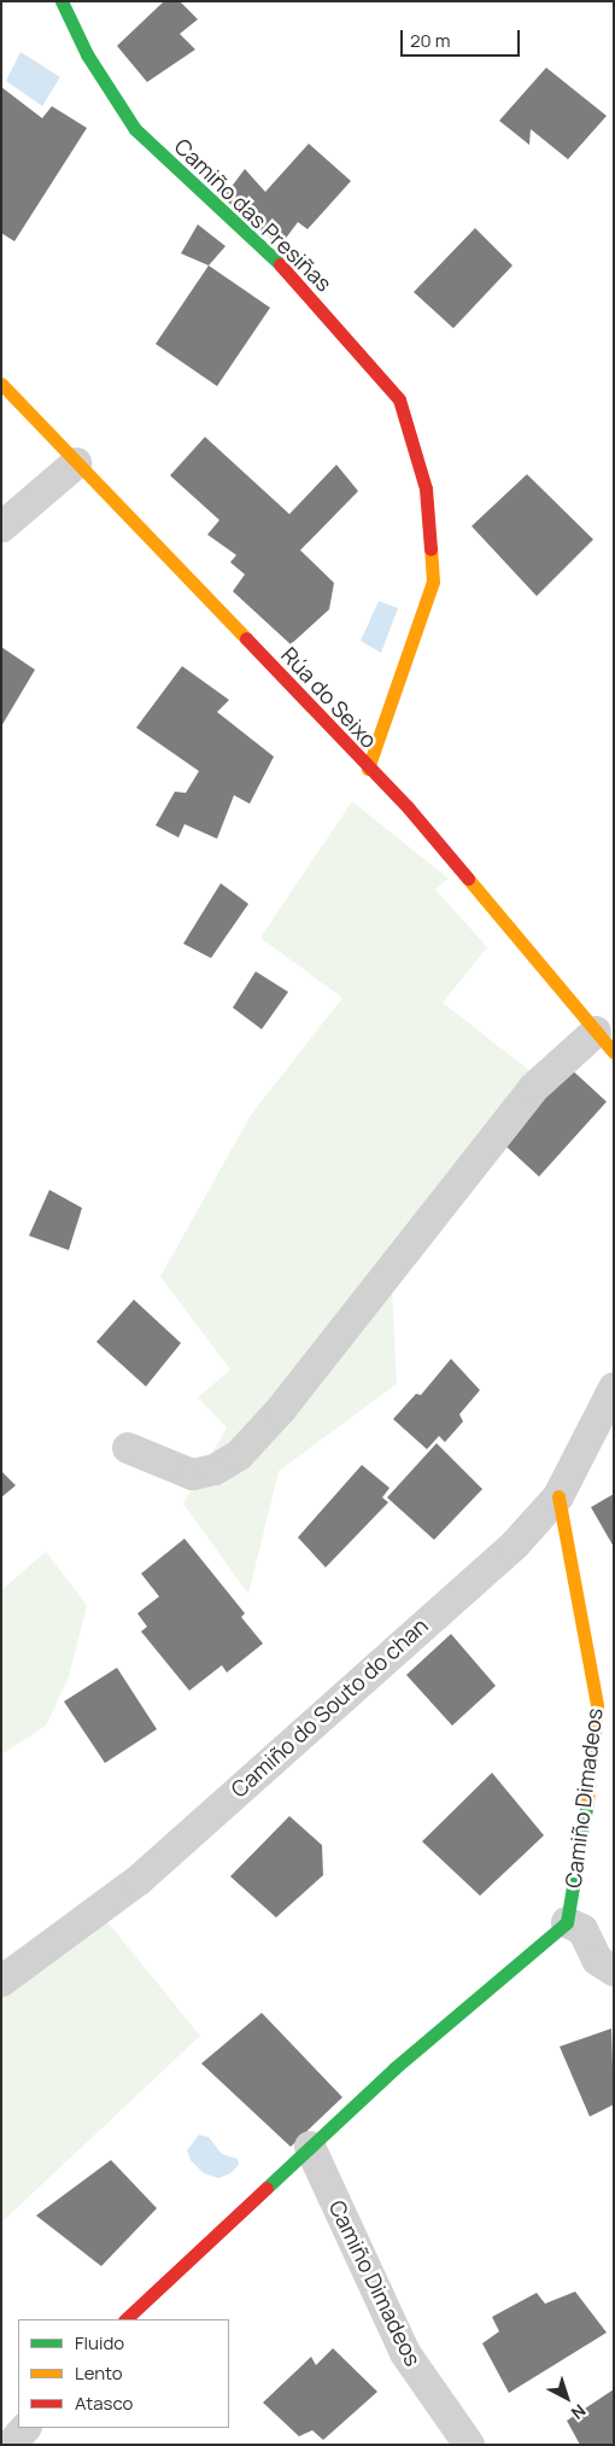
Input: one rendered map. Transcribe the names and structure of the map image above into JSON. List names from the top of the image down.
{
  "streets": {
    "street": [
      "Camiño das Presiñas",
      "Rúa do Seixo",
      "Camiño do Souto do chan",
      "Camiño Dimadeos"
    ]
  },
  "crossings": [
    ["Camiño das Presiñas", "Rúa do Seixo"],
    ["Camiño do Souto do chan", "Camiño Dimadeos"]
  ],
  "legend": ["Fluido", "Lento", "Atasco"],
  "scale_bar": "20 m",
  "north": "bottom right"
}
